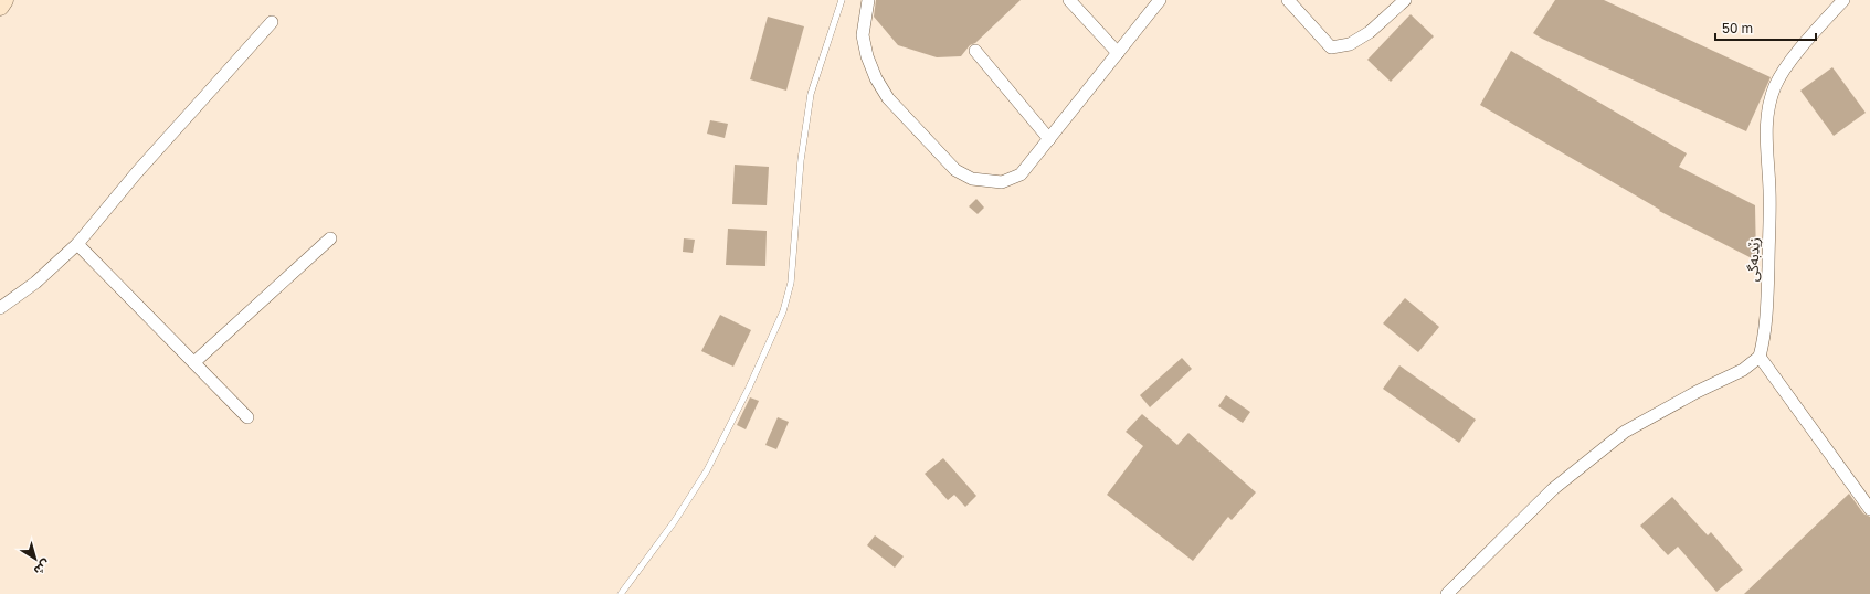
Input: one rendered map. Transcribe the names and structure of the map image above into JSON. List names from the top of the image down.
{
  "streets": {
    "street": ["زێدبەگی"]
  },
  "scale_bar": "50 m",
  "north": "bottom right"
}
